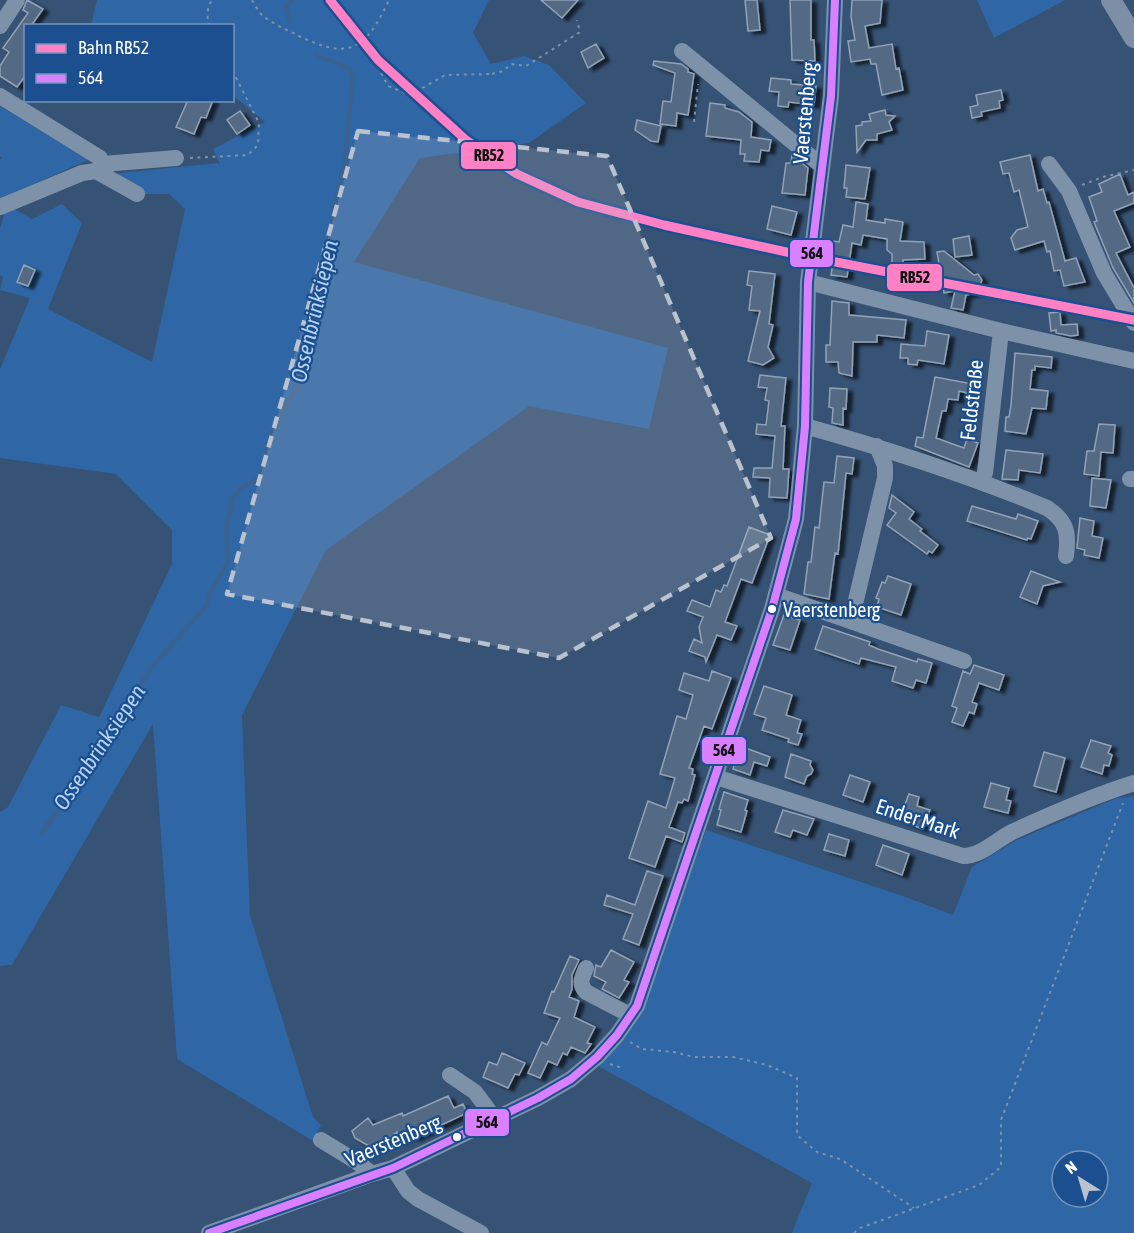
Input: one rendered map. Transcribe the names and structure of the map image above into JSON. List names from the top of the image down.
{
  "streets": {
    "street": ["Vaerstenberg", "Feldstraße", "Ender Mark"]
  },
  "crossings": [
    ["Vaerstenberg", "Ender Mark"]
  ],
  "water": ["Ossenbrinksiepen"],
  "places": ["Vaerstenberg"],
  "lines": ["rail line RB52", "transit line 564"],
  "legend": ["Bahn RB52", "564"],
  "north": "top left"
}
